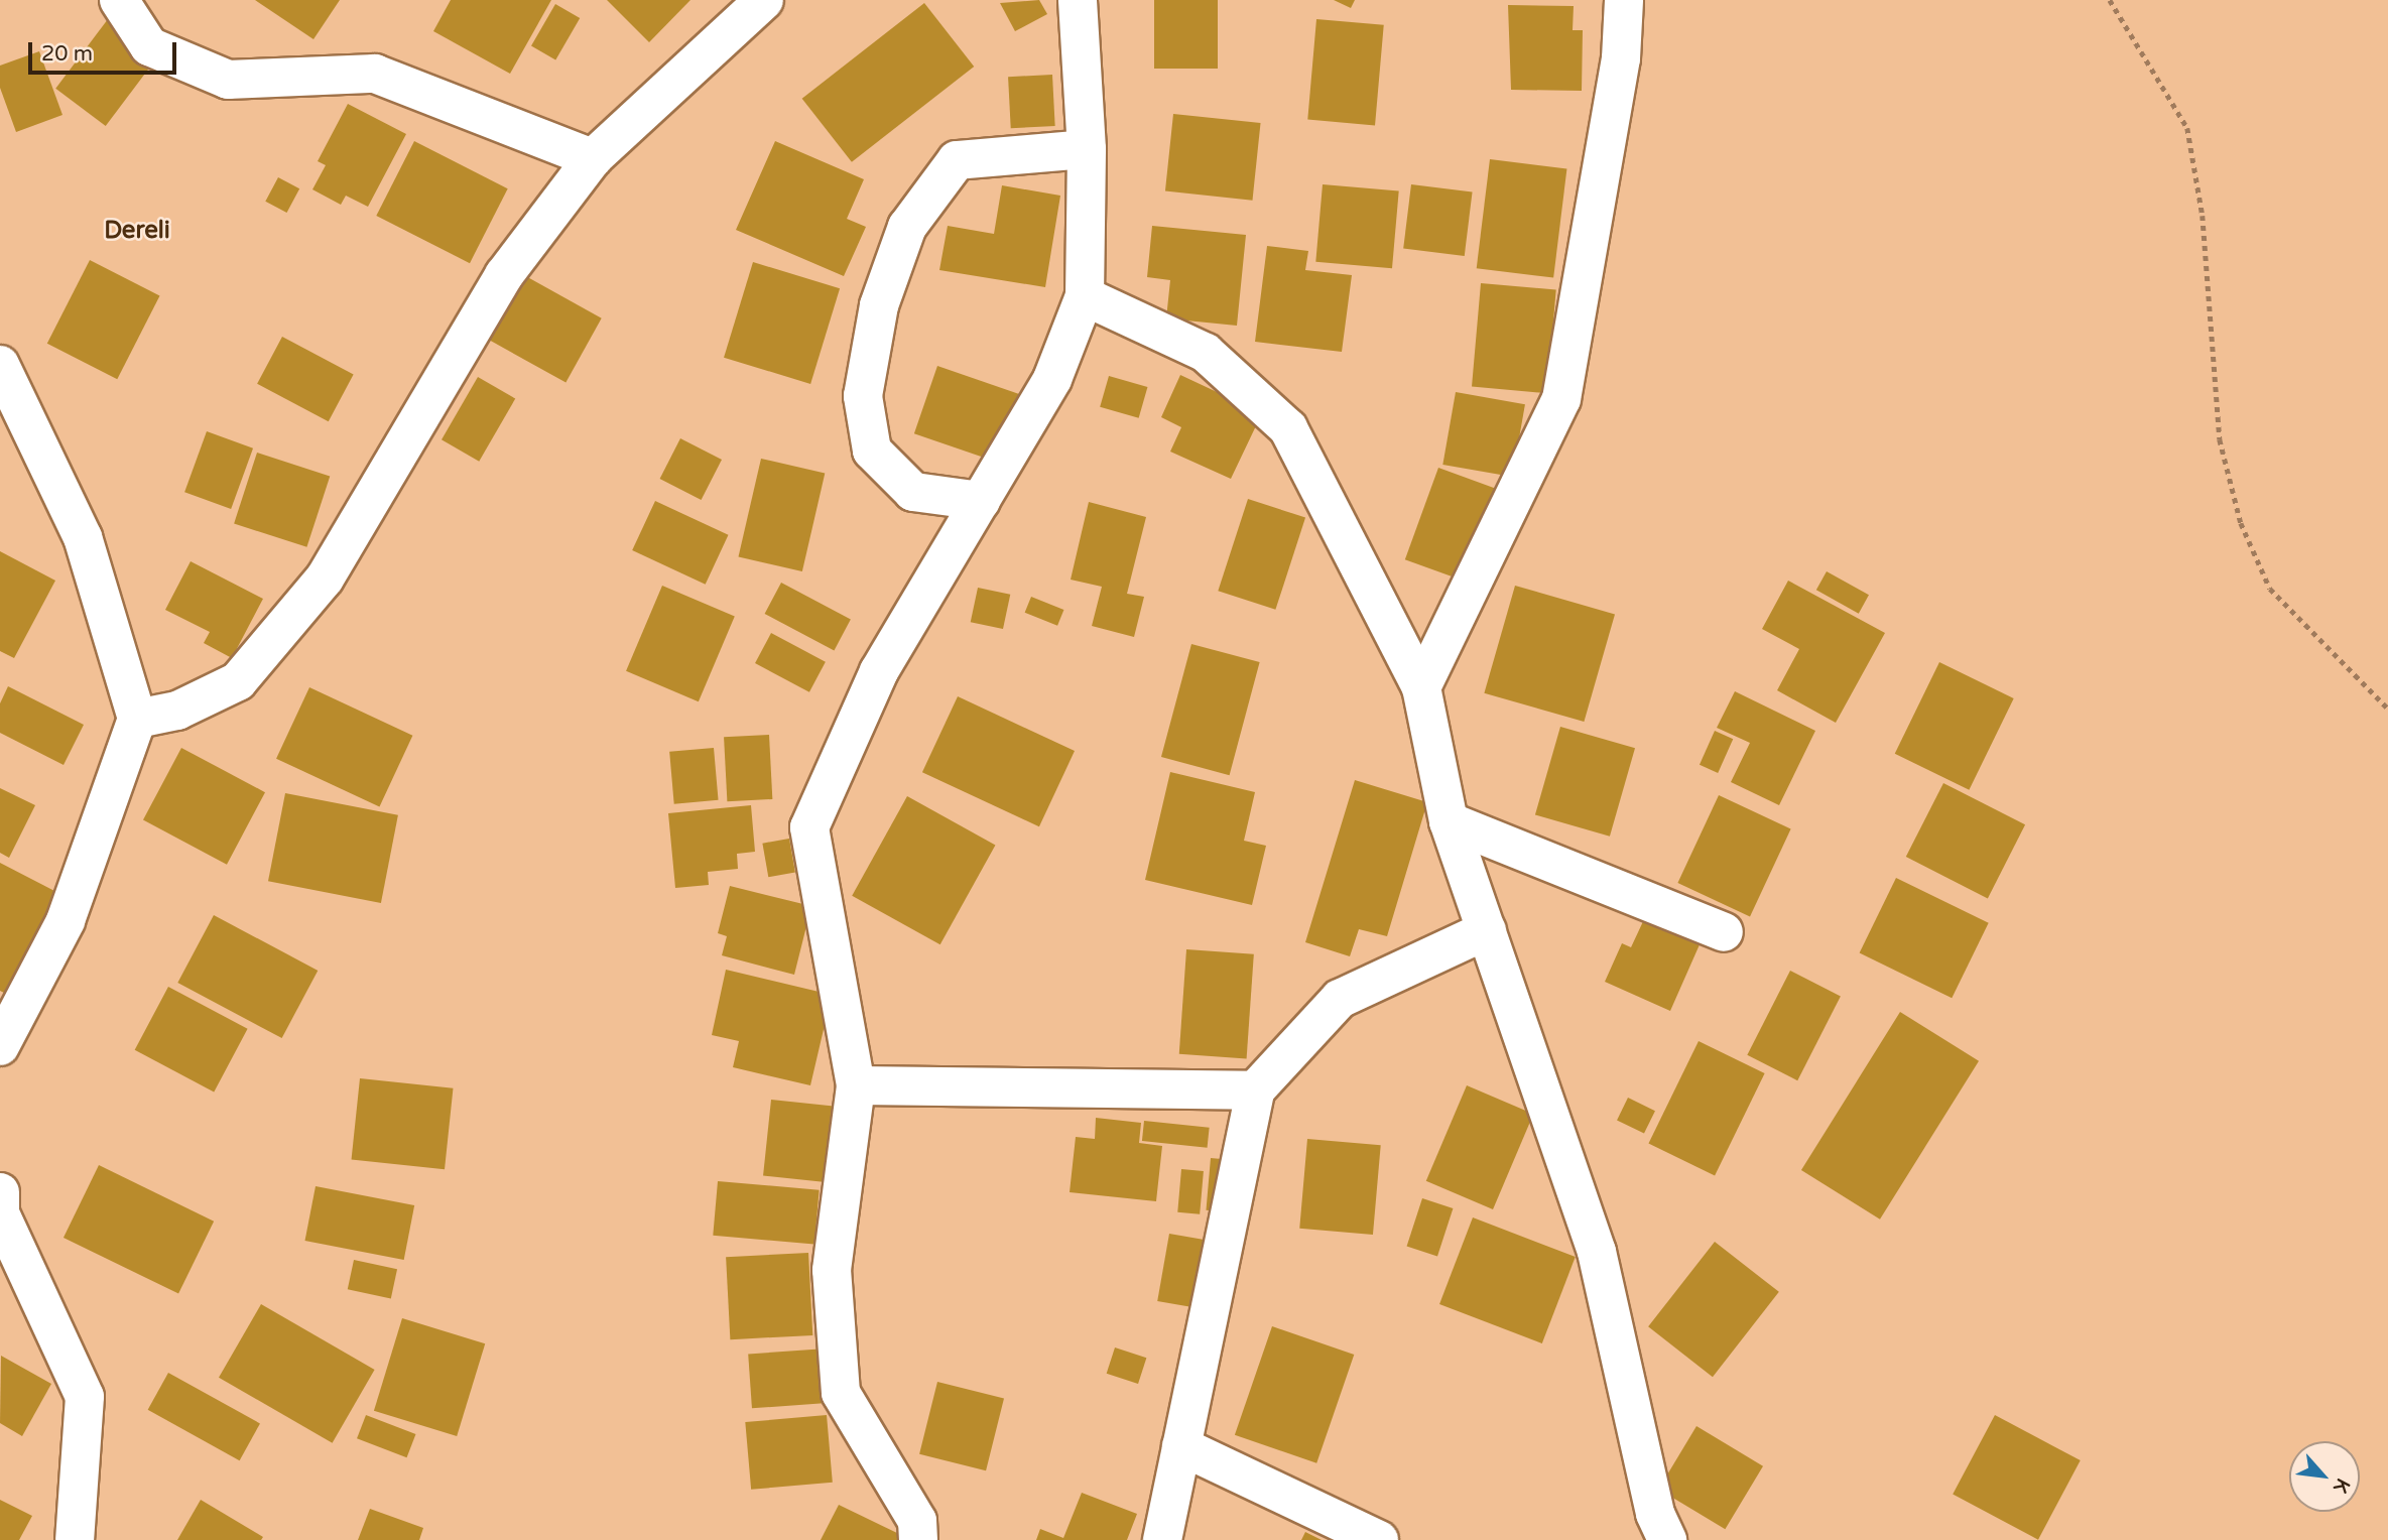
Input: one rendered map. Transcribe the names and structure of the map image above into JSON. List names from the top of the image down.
{
  "districts": ["Dereli"],
  "scale_bar": "20 m",
  "north": "bottom right"
}
